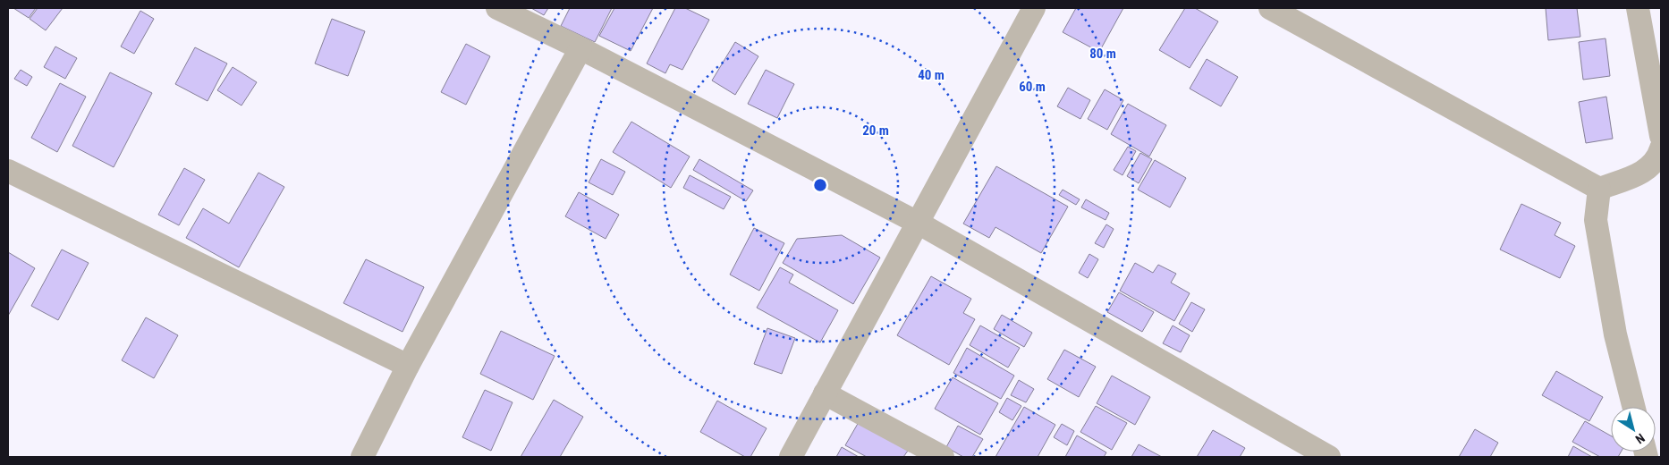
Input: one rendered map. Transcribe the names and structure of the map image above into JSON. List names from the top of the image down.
{
  "north": "bottom right",
  "rings": [
    "80 m",
    "40 m",
    "60 m",
    "20 m"
  ]
}
